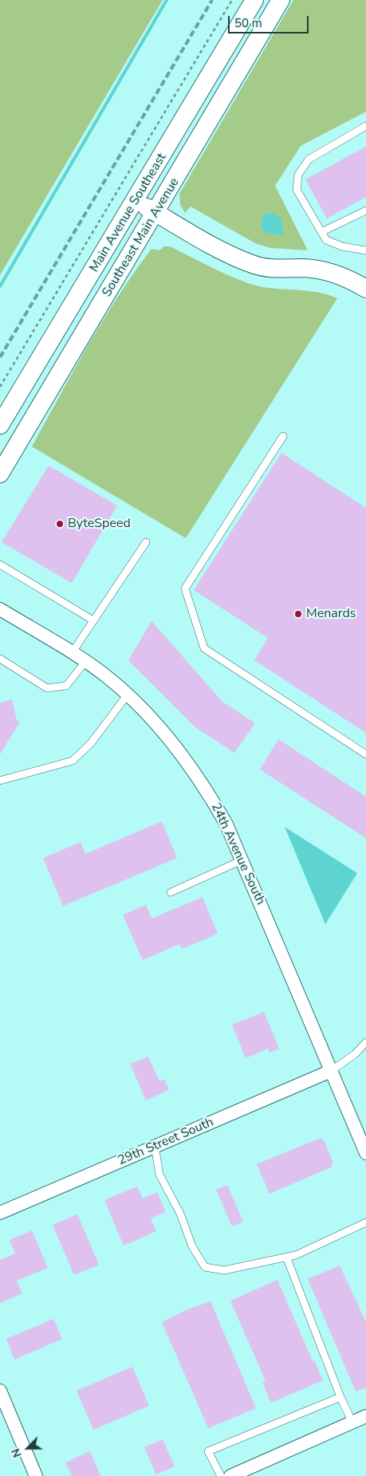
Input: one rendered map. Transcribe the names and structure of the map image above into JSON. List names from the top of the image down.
{
  "streets": {
    "main road": ["Main Avenue Southeast", "Southeast Main Avenue"],
    "street": ["24th Avenue South", "29th Street South"]
  },
  "crossings": [
    ["24th Avenue South", "29th Street South"]
  ],
  "places": ["ByteSpeed", "Menards"],
  "scale_bar": "50 m",
  "north": "bottom left"
}
